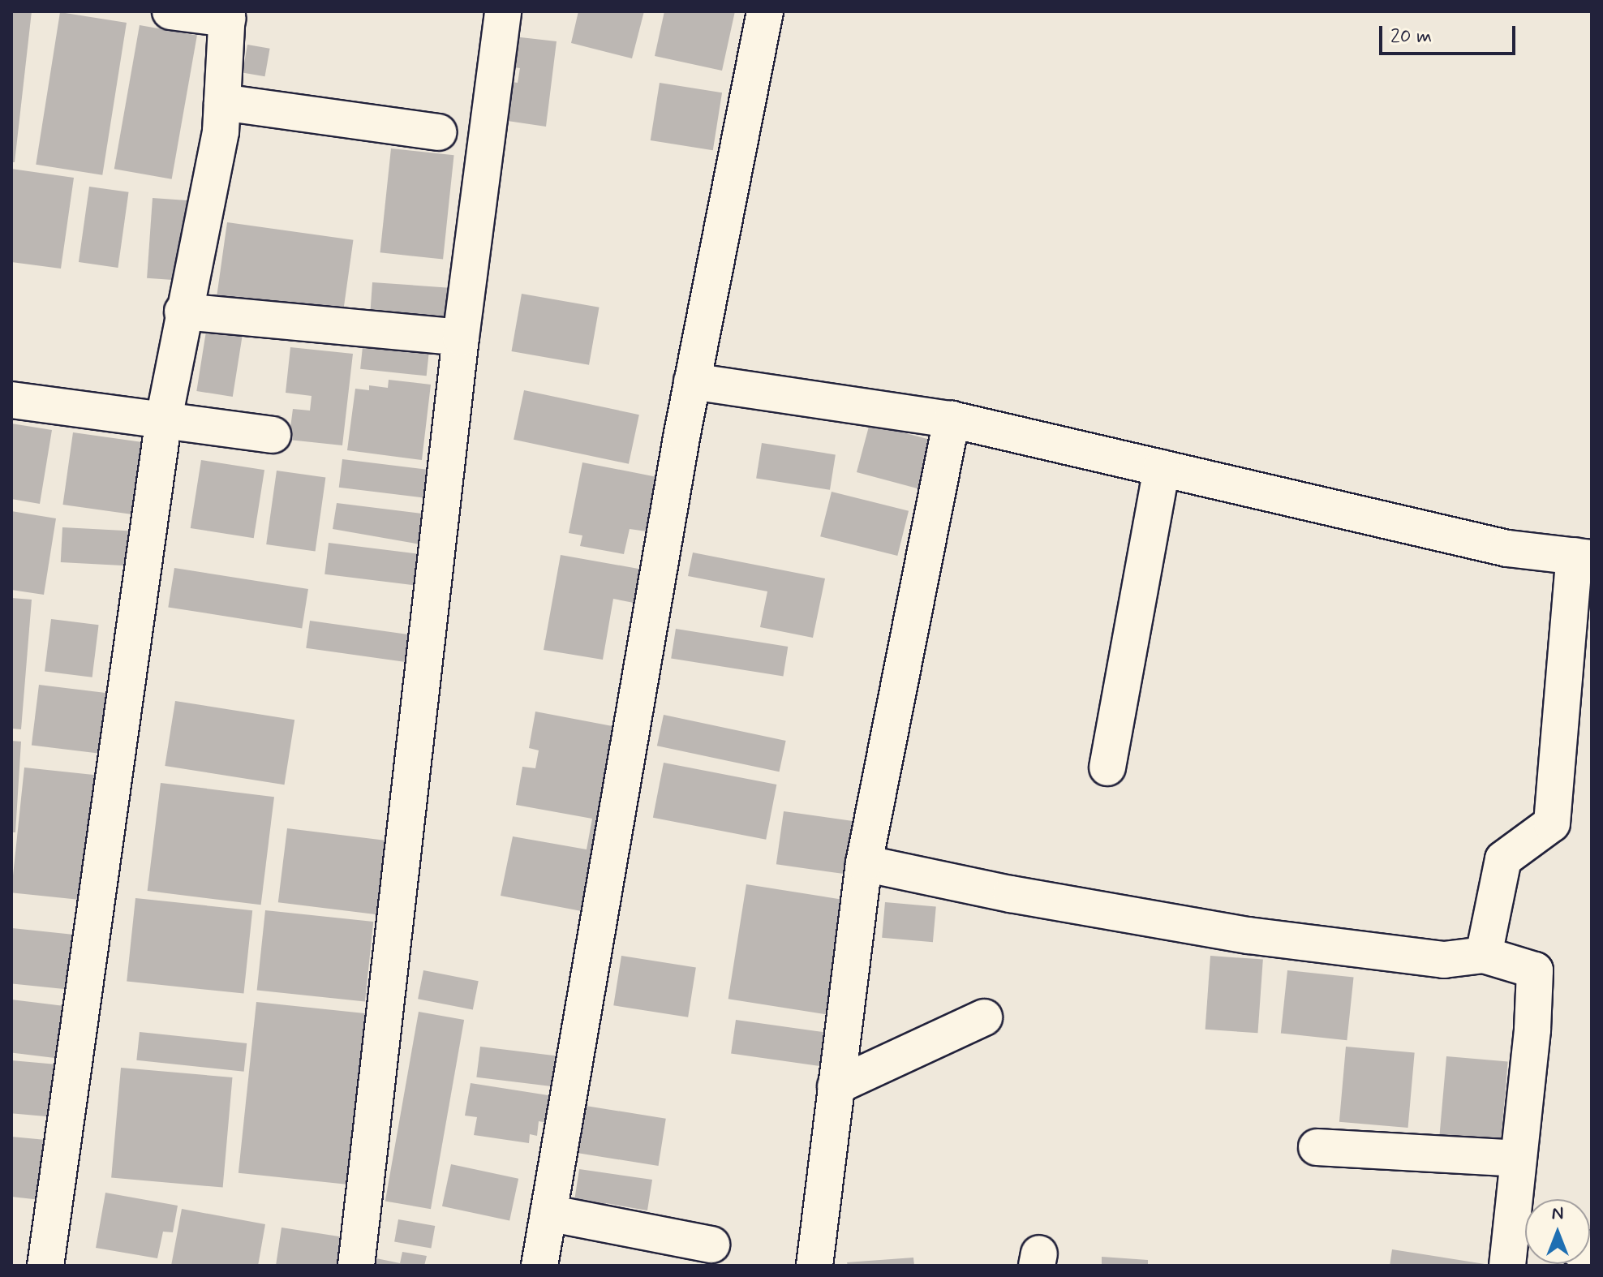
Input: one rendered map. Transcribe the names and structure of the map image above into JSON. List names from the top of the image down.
{
  "scale_bar": "20 m",
  "north": "top"
}
